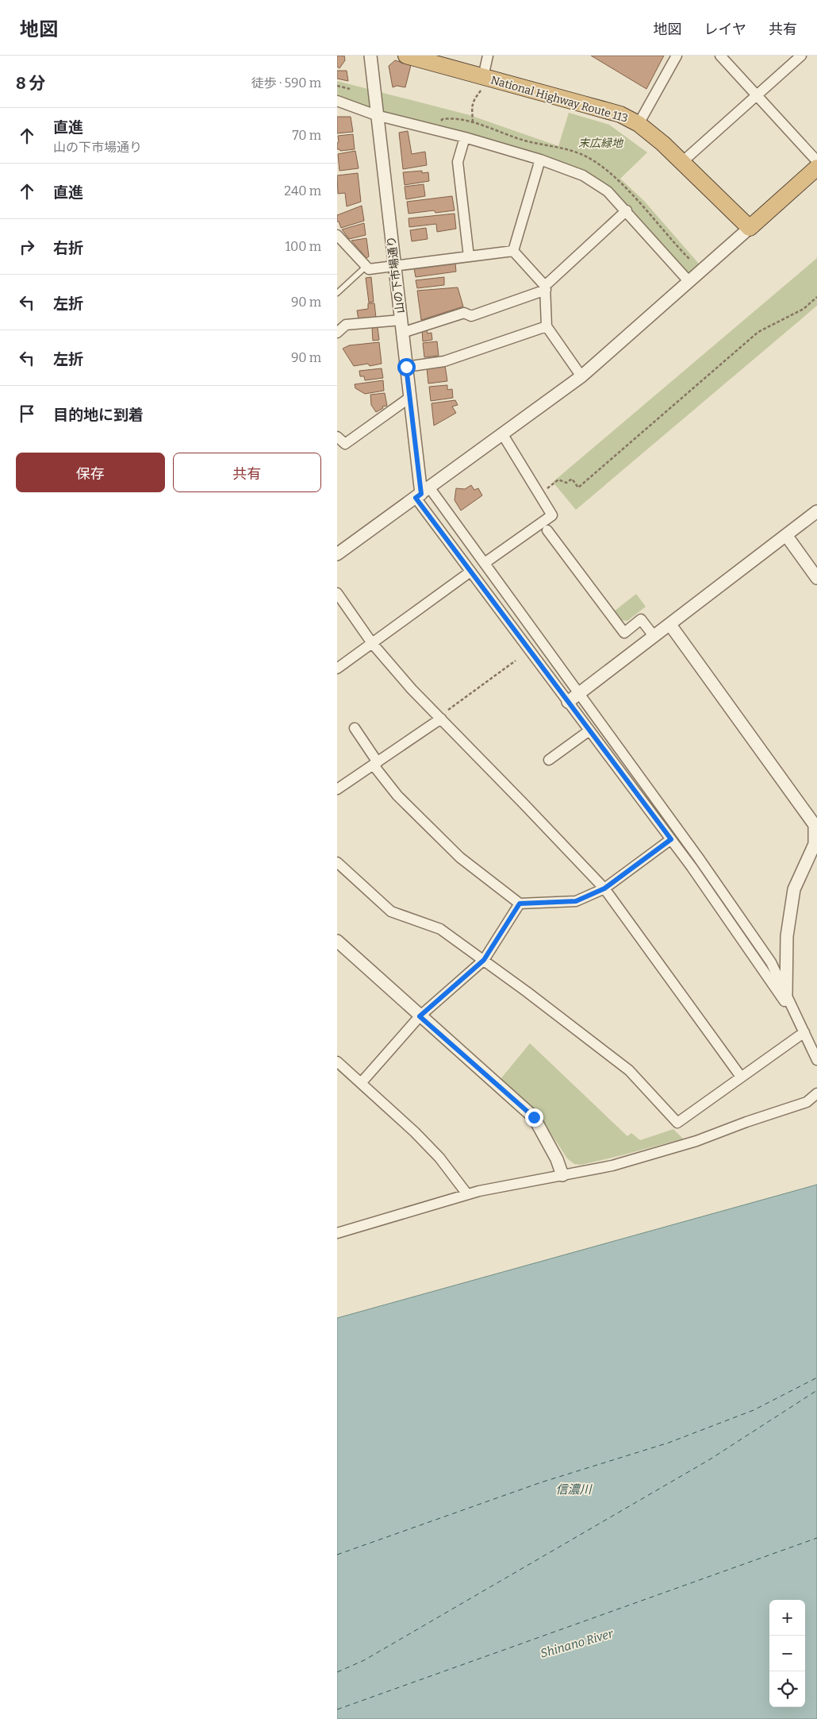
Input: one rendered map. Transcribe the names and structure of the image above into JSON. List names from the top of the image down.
{
  "streets": {
    "highway": ["National Highway Route 113"],
    "street": ["山の下市場通り"]
  },
  "water": ["信濃川", "Shinano River"],
  "parks": ["末広緑地"],
  "page": {
    "header": "地図",
    "nav": ["地図", "レイヤ", "共有"],
    "heading": ["8 分", "徒歩 · 590 m"],
    "list": [
      ["直進", "山の下市場通り", "70 m"],
      ["直進", "240 m"],
      ["右折", "100 m"],
      ["左折", "90 m"],
      ["左折", "90 m"],
      "目的地に到着"
    ],
    "buttons": ["保存", "共有"],
    "map_buttons": ["+", "−"]
  }
}
